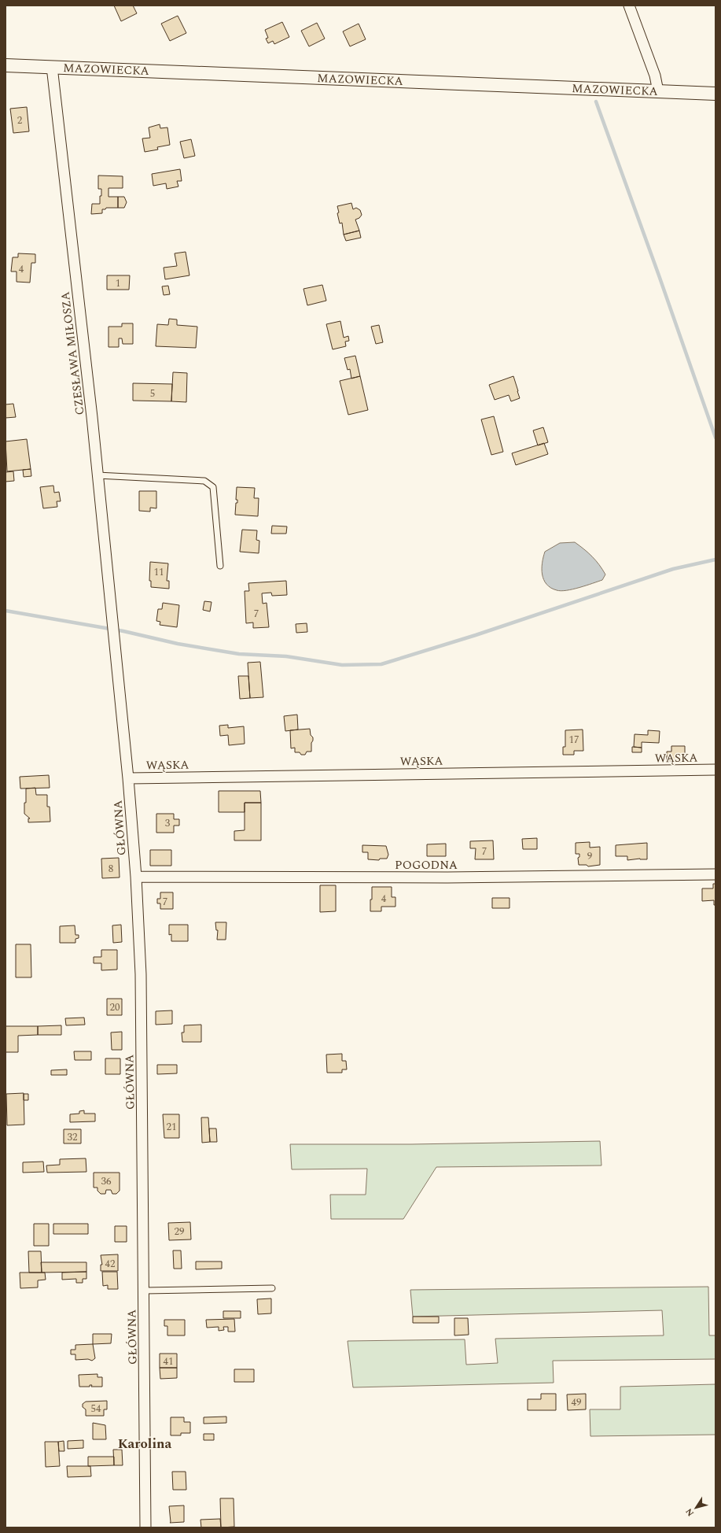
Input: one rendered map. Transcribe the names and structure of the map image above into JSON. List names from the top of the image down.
{
  "streets": {
    "street": [
      "MAZOWIECKA",
      "CZESŁAWA MIŁOSZA",
      "WĄSKA",
      "GŁÓWNA",
      "POGODNA"
    ]
  },
  "crossings": [
    ["MAZOWIECKA", "CZESŁAWA MIŁOSZA"],
    ["CZESŁAWA MIŁOSZA", "GŁÓWNA"],
    ["WĄSKA", "GŁÓWNA"],
    ["GŁÓWNA", "POGODNA"]
  ],
  "districts": ["Karolina"],
  "house_numbers": [
    "2",
    "4",
    "1",
    "5",
    "11",
    "7",
    "17",
    "3",
    "7",
    "9",
    "8",
    "4",
    "7",
    "20",
    "21",
    "32",
    "36",
    "29",
    "42",
    "41",
    "49",
    "54"
  ],
  "north": "bottom left"
}
